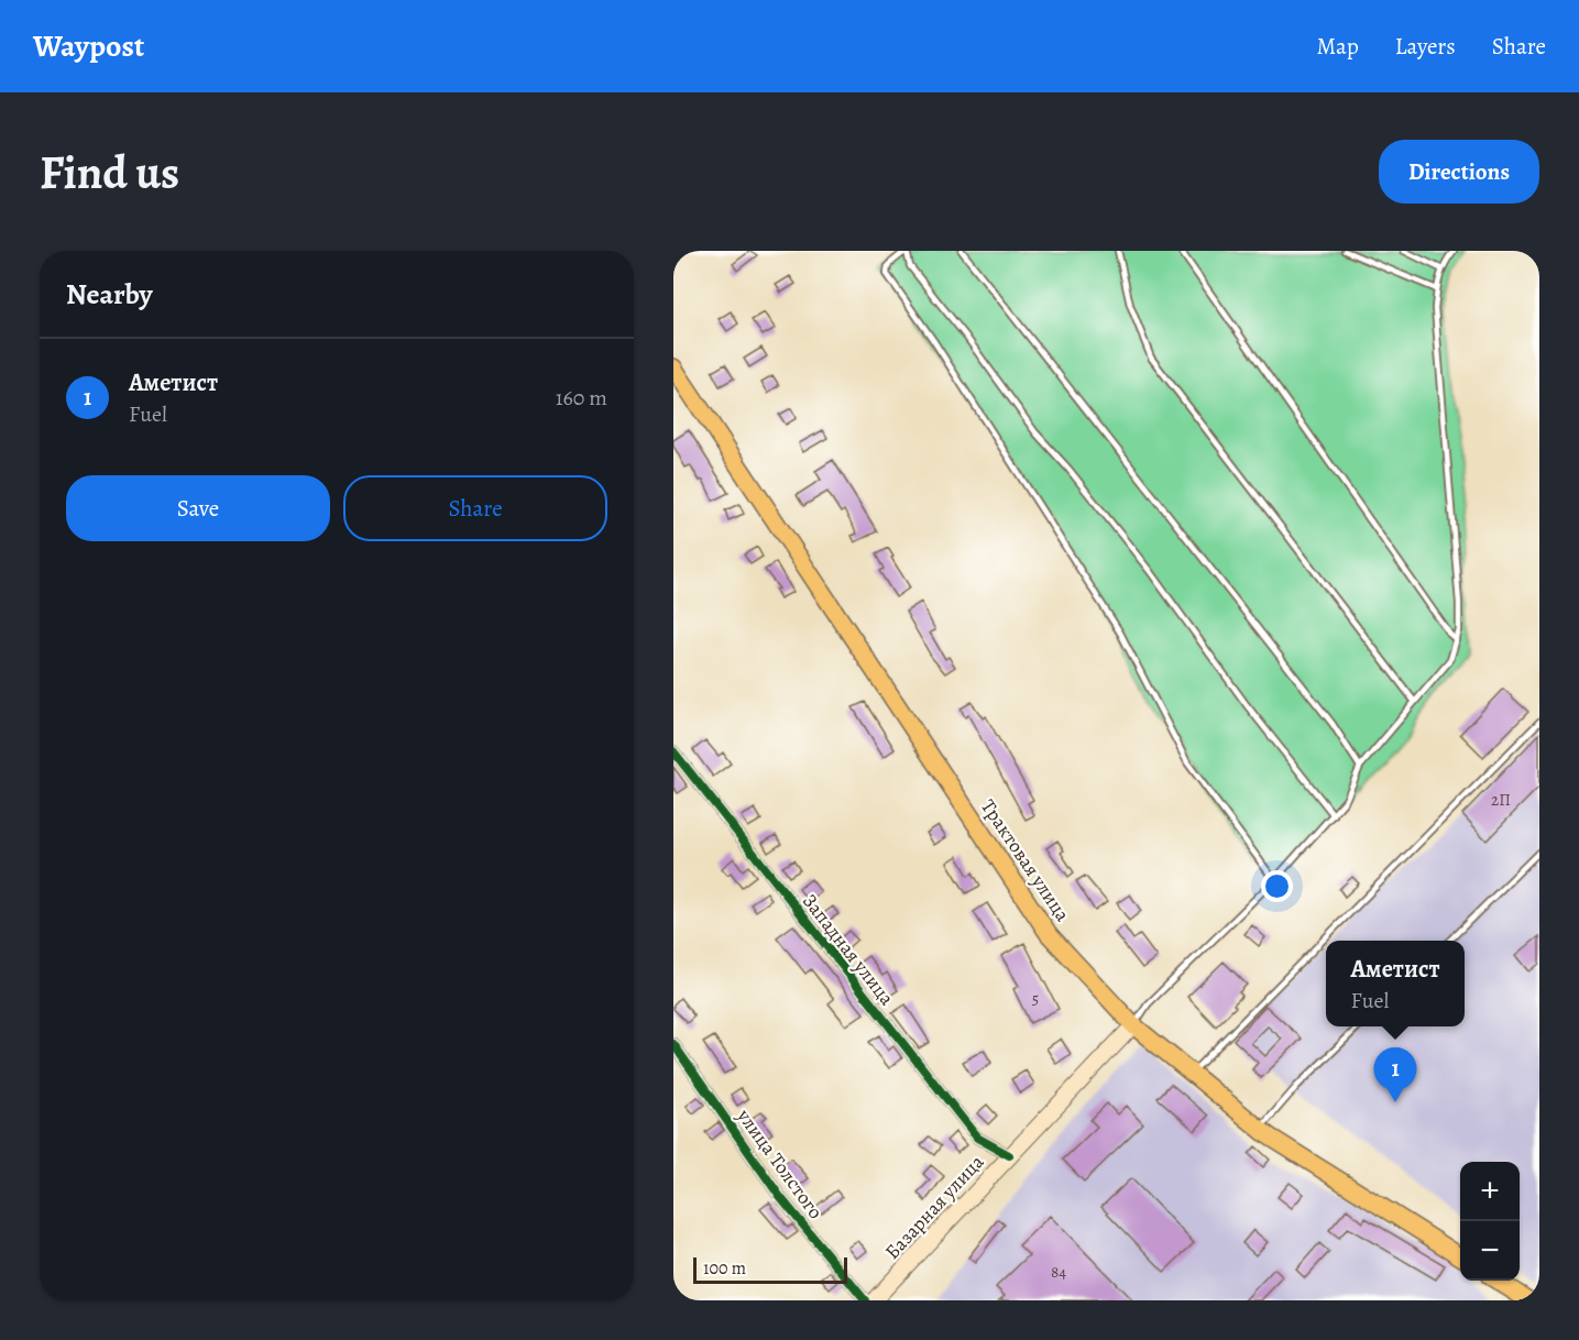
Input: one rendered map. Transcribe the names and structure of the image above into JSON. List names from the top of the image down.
{
  "streets": {
    "main road": ["Трактовая улица"],
    "street": ["Западная улица", "улица Толстого", "Базарная улица"]
  },
  "crossings": [
    ["Трактовая улица", "Базарная улица"],
    ["Западная улица", "Базарная улица"]
  ],
  "house_numbers": ["2П", "5", "84"],
  "scale_bar": "100 m",
  "page": {
    "header": "Waypost",
    "nav": ["Map", "Layers", "Share"],
    "buttons": [
      "Directions",
      ["Save", "Share"]
    ],
    "title": "Find us",
    "heading": "Nearby",
    "list": [
      {
        "mark": "1",
        "name": "Аметист",
        "note": "Fuel",
        "value": "160 m"
      }
    ],
    "popup": ["Аметист", "Fuel"],
    "pins": "1",
    "map_buttons": ["+", "−"],
    "scale": "100 m"
  }
}
